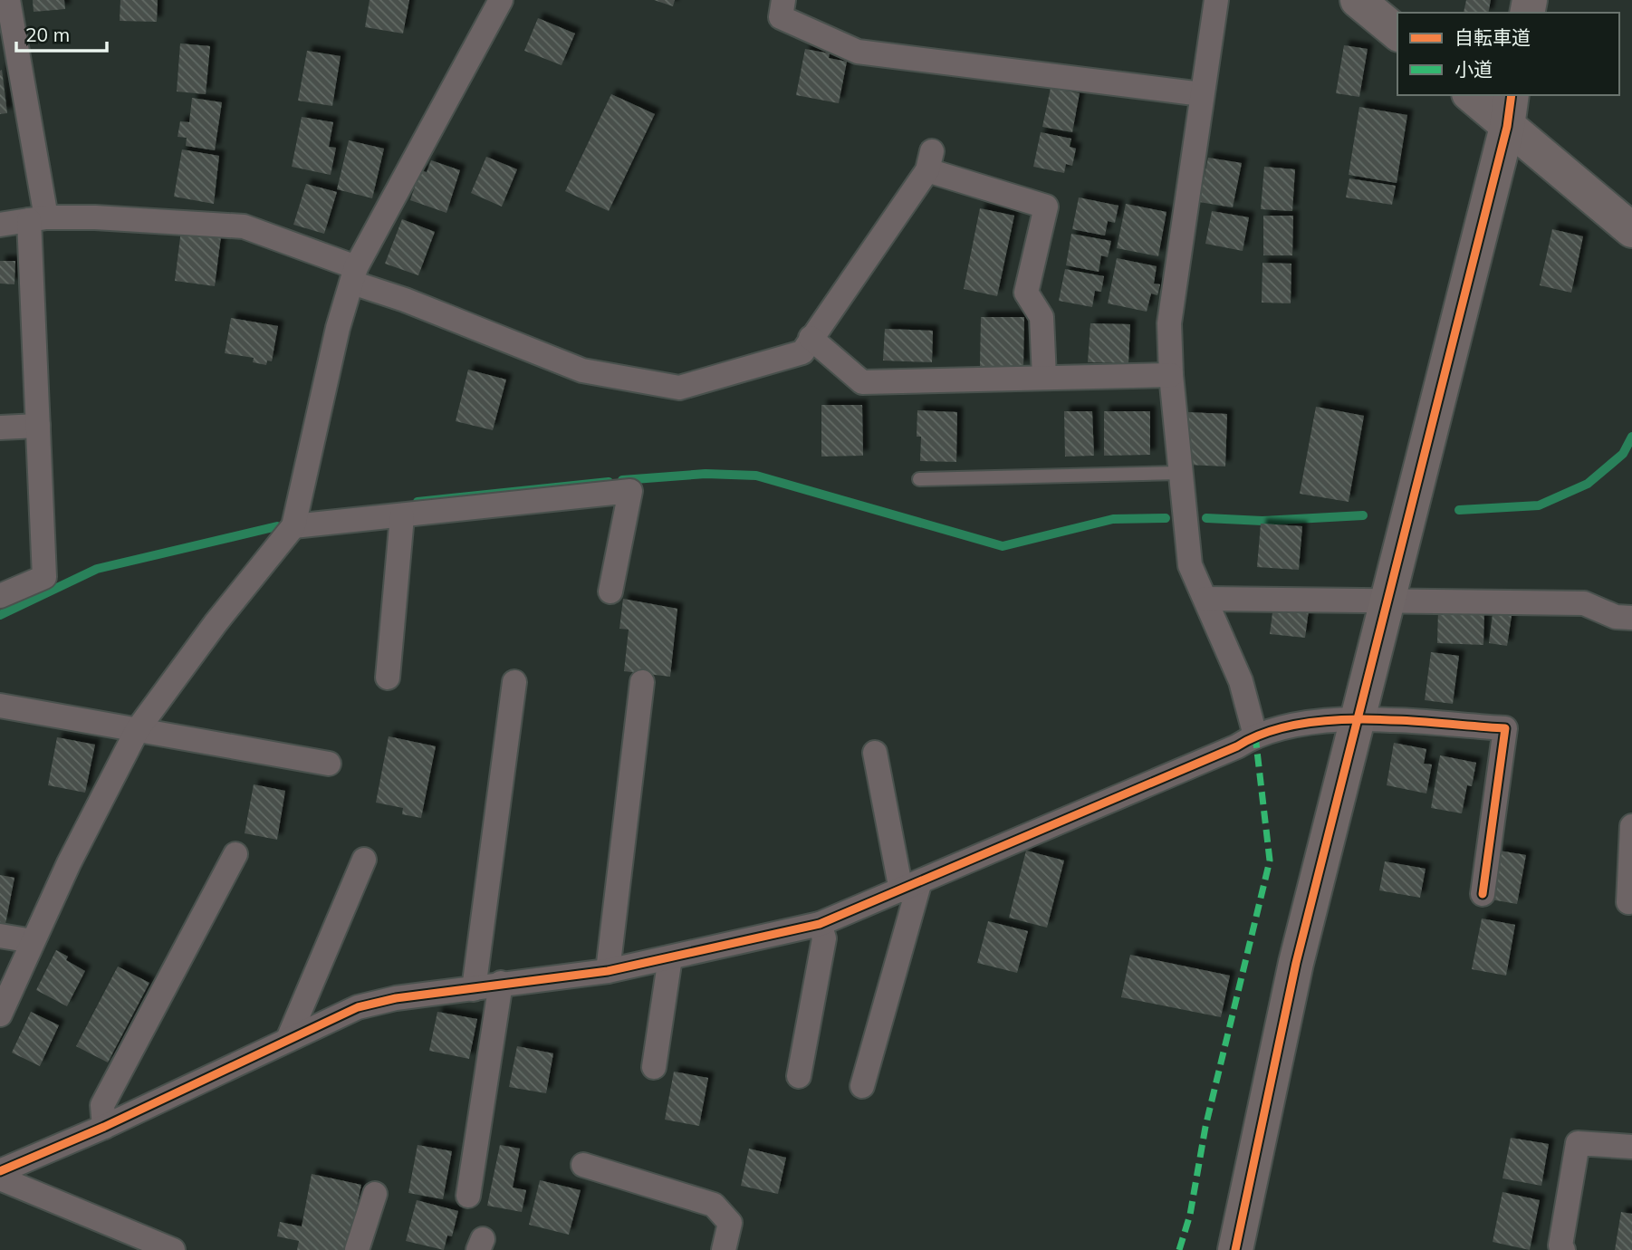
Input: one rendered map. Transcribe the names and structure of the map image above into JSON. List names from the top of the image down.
{
  "legend": ["自転車道", "小道"],
  "scale_bar": "20 m"
}
